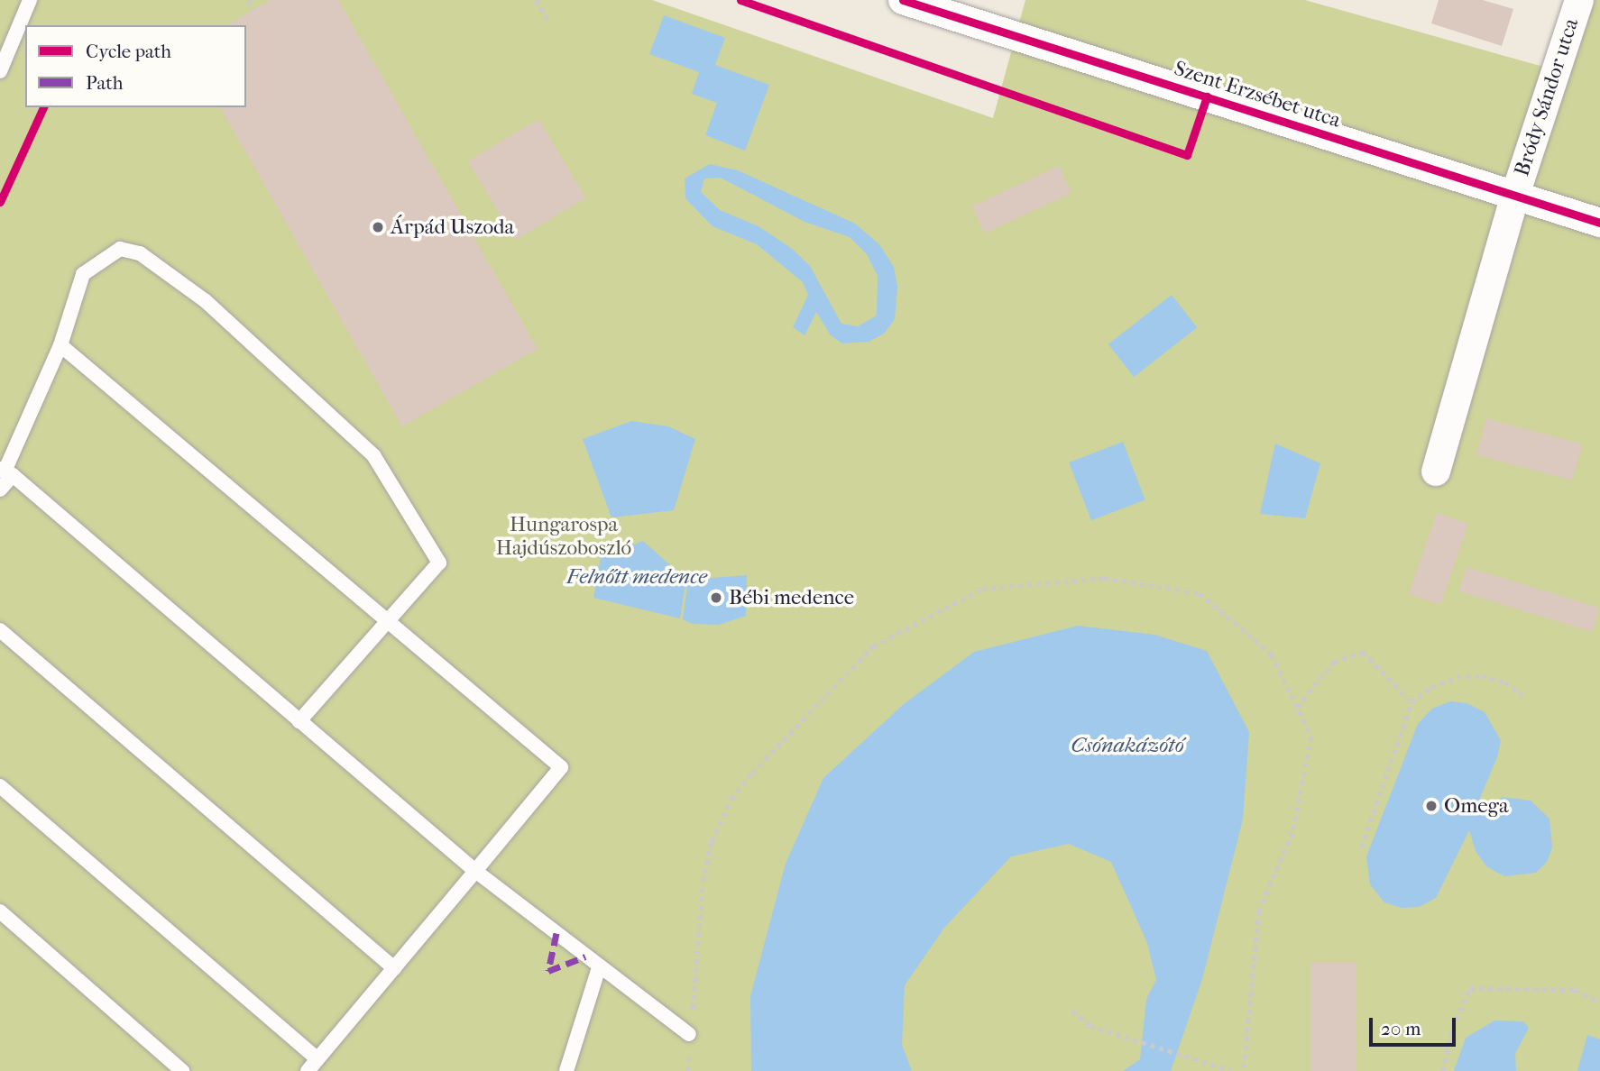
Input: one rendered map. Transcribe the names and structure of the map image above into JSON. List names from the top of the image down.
{
  "streets": {
    "street": ["Szent Erzsébet utca", "Bródy Sándor utca"]
  },
  "crossings": [
    ["Szent Erzsébet utca", "Bródy Sándor utca"]
  ],
  "water": ["Felnőtt medence", "Csónakázótó"],
  "parks": ["Hungarospa Hajdúszoboszló"],
  "places": ["Árpád Uszoda", "Bébi medence", "Omega"],
  "legend": ["Cycle path", "Path"],
  "scale_bar": "20 m"
}
